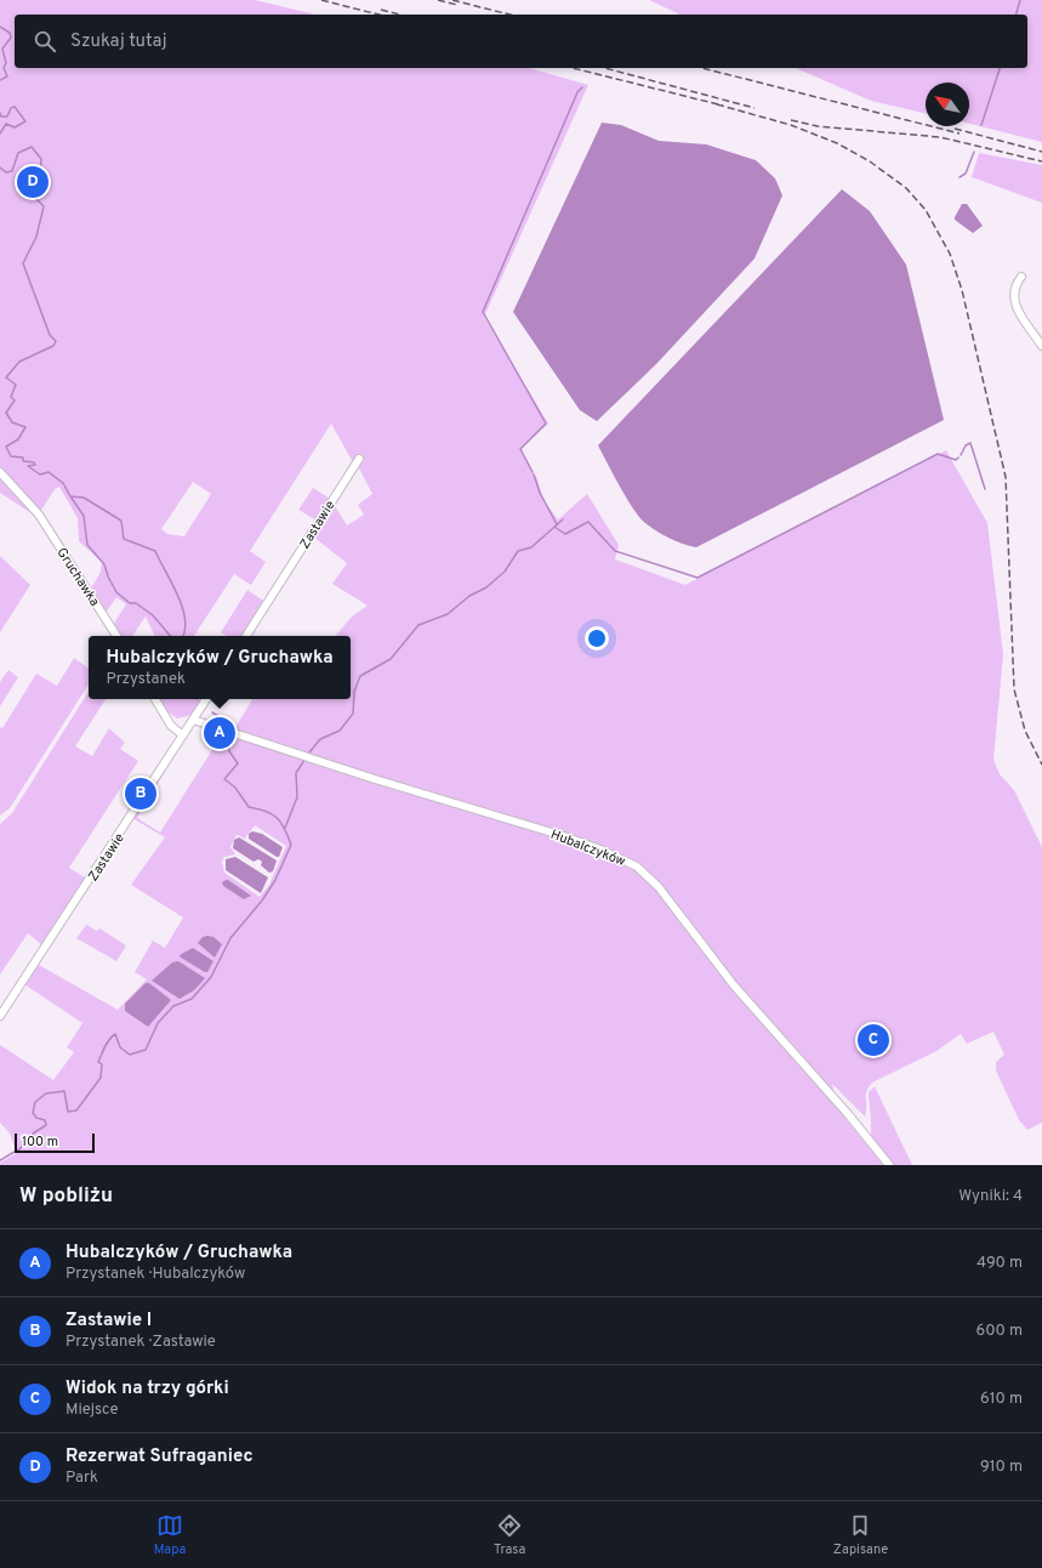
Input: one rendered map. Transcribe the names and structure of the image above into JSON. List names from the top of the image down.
{
  "streets": {
    "street": ["Zastawie", "Gruchawka", "Hubalczyków"]
  },
  "crossings": [
    ["Zastawie", "Hubalczyków"]
  ],
  "scale_bar": "100 m",
  "north": "top left",
  "page": {
    "search": "Szukaj tutaj",
    "pins": [
      "D",
      "A",
      "B",
      "C"
    ],
    "popup": ["Hubalczyków / Gruchawka", "Przystanek"],
    "scale": "100 m",
    "heading": ["W pobliżu", "Wyniki: 4"],
    "list": [
      {
        "mark": "A",
        "name": "Hubalczyków / Gruchawka",
        "note": "Przystanek · Hubalczyków",
        "value": "490 m"
      },
      {
        "mark": "B",
        "name": "Zastawie I",
        "note": "Przystanek · Zastawie",
        "value": "600 m"
      },
      {
        "mark": "C",
        "name": "Widok na trzy górki",
        "note": "Miejsce",
        "value": "610 m"
      },
      {
        "mark": "D",
        "name": "Rezerwat Sufraganiec",
        "note": "Park",
        "value": "910 m"
      }
    ],
    "nav": ["Mapa", "Trasa", "Zapisane"]
  }
}
